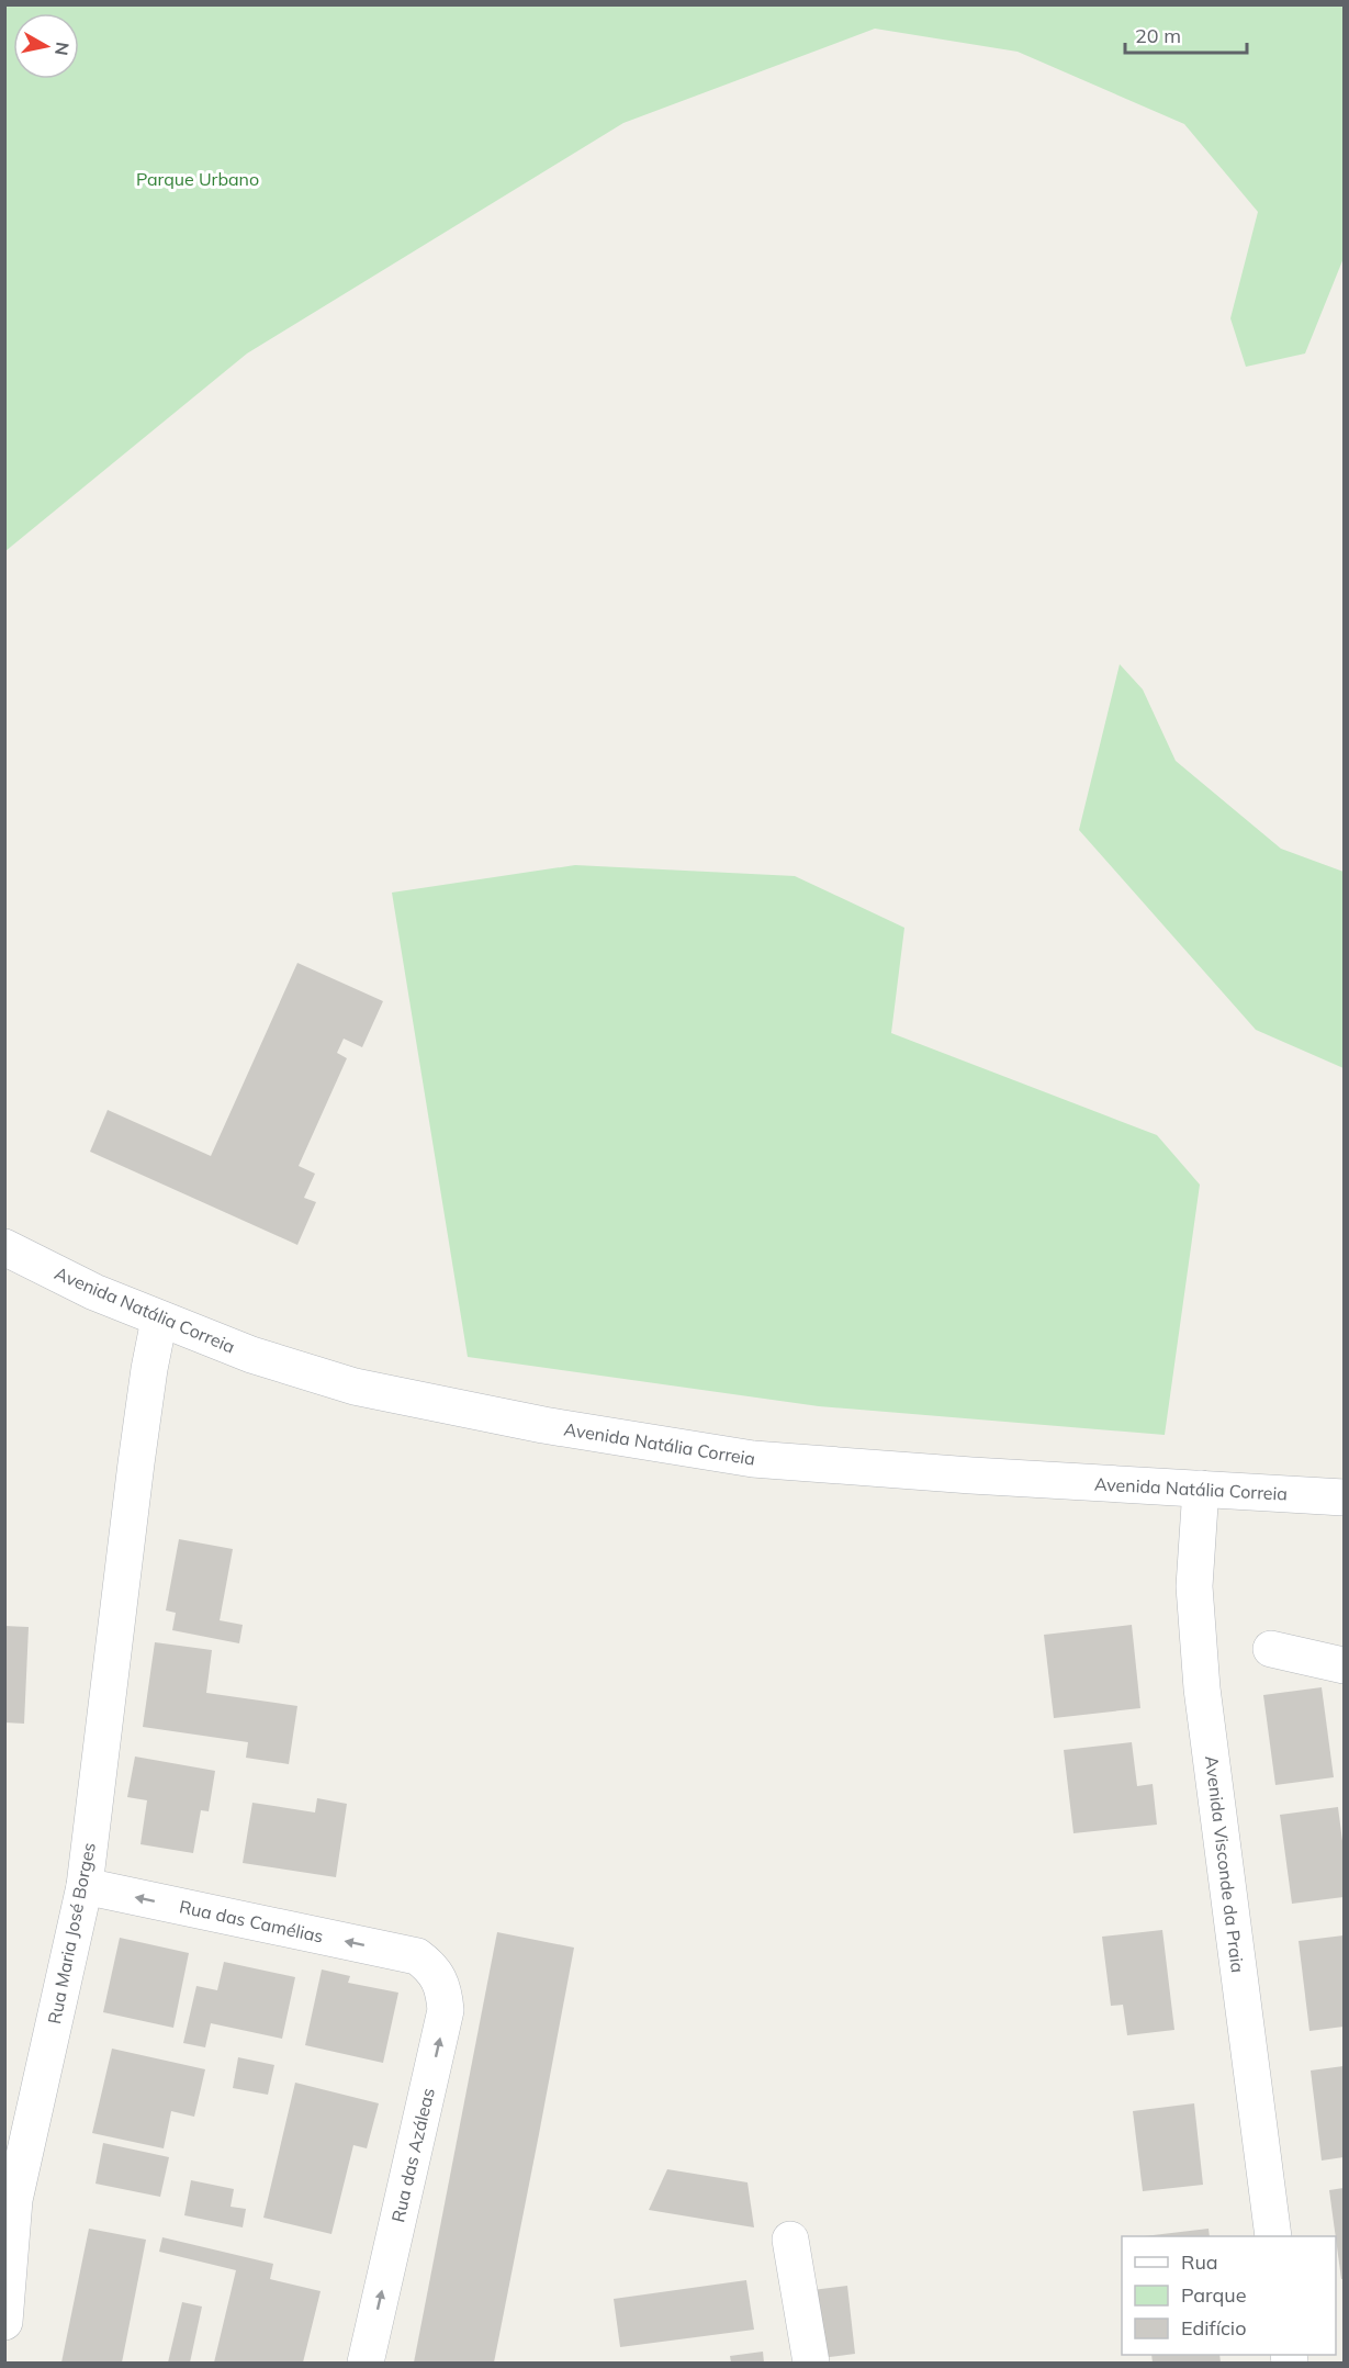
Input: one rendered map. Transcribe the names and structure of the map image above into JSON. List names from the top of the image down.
{
  "streets": {
    "street": [
      "Avenida Natália Correia",
      "Avenida Visconde da Praia",
      "Rua das Camélias",
      "Rua Maria José Borges",
      "Rua das Azáleas"
    ]
  },
  "crossings": [
    ["Avenida Natália Correia", "Avenida Visconde da Praia"],
    ["Avenida Natália Correia", "Rua Maria José Borges"],
    ["Rua das Camélias", "Rua Maria José Borges"],
    ["Rua das Camélias", "Rua das Azáleas"]
  ],
  "one_way": ["Rua das Camélias", "Rua das Azáleas"],
  "parks": ["Parque Urbano"],
  "legend": ["Rua", "Parque", "Edifício"],
  "scale_bar": "20 m",
  "north": "right"
}
